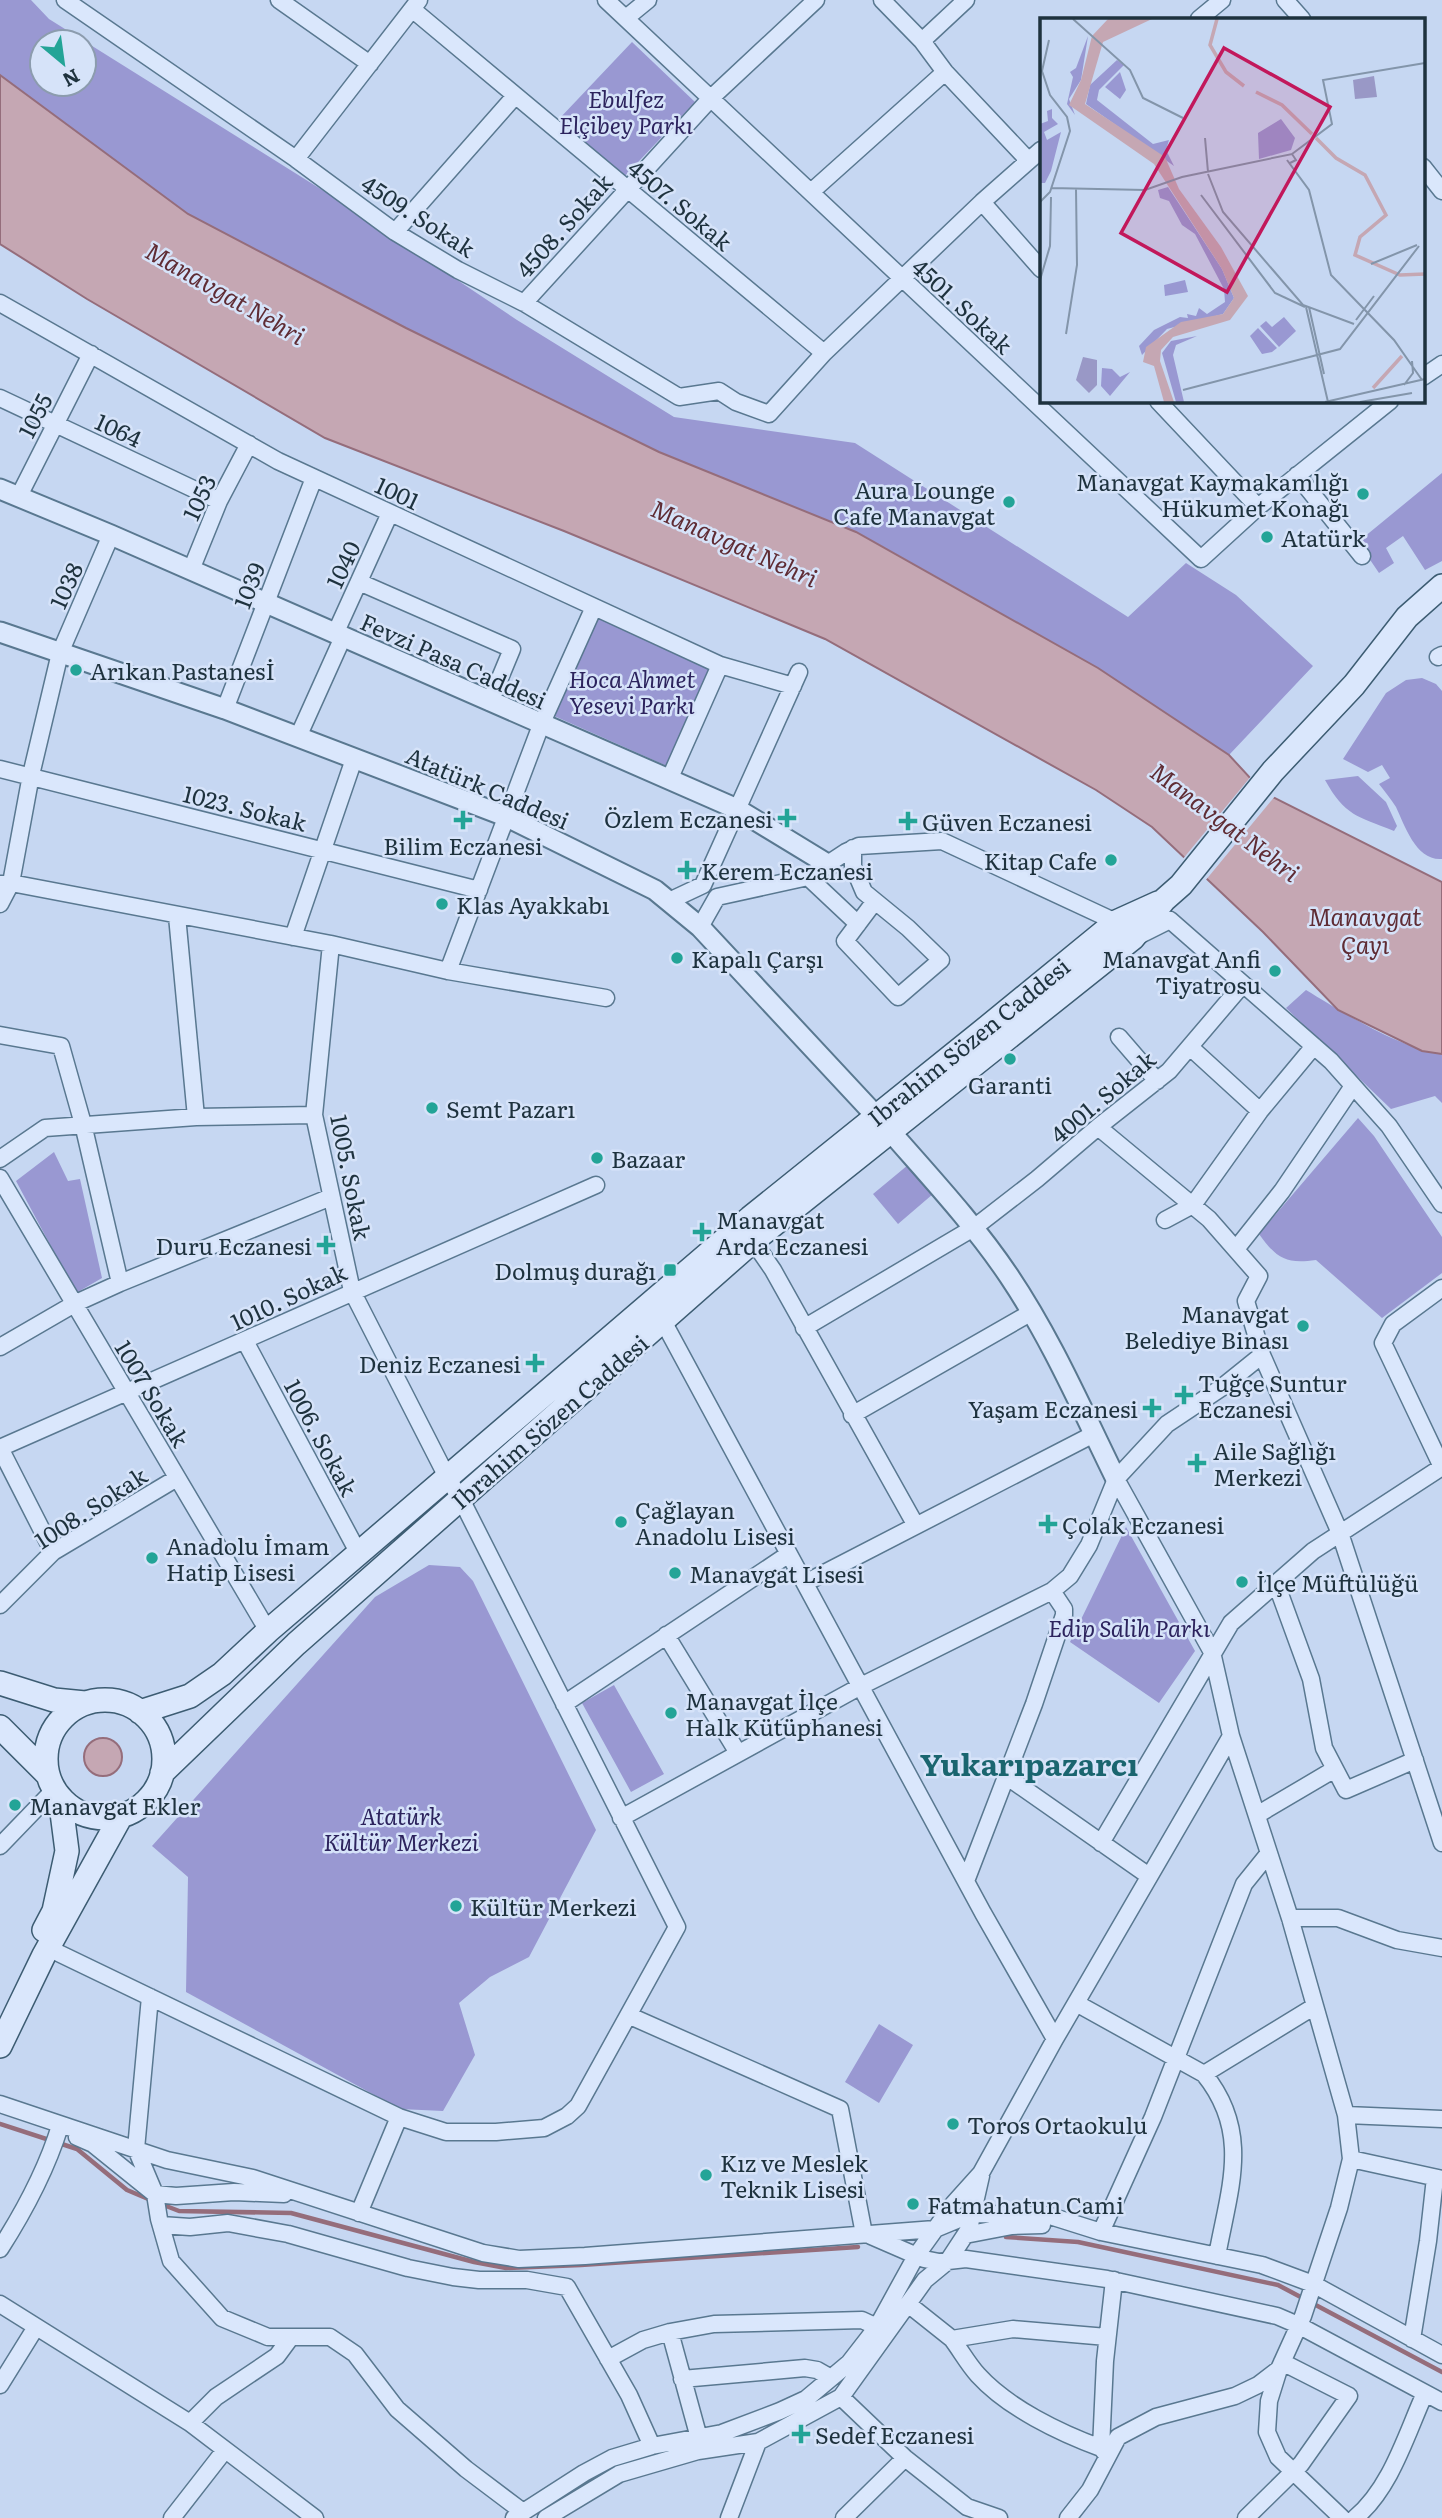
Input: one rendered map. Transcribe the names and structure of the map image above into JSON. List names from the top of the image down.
{
  "streets": {
    "main road": ["Ibrahim Sözen Caddesi"],
    "street": [
      "4507. Sokak",
      "4509. Sokak",
      "4508. Sokak",
      "4501. Sokak",
      "1055",
      "1064",
      "1001",
      "1053",
      "1040",
      "1038",
      "1039",
      "Fevzi Pasa Caddesi",
      "Atatürk Caddesi",
      "1023. Sokak",
      "4001. Sokak",
      "1005. Sokak",
      "1010. Sokak",
      "1007 Sokak",
      "1006. Sokak",
      "1008. Sokak"
    ]
  },
  "crossings": [
    ["4507. Sokak", "4509. Sokak"],
    ["4507. Sokak", "4508. Sokak"],
    ["4509. Sokak", "4508. Sokak"],
    ["4508. Sokak", "4501. Sokak"],
    ["1055", "1064"],
    ["1055", "1001"],
    ["1055", "Fevzi Pasa Caddesi"],
    ["1064", "1053"],
    ["1001", "1053"],
    ["1001", "1040"],
    ["1001", "1039"],
    ["1001", "Fevzi Pasa Caddesi"],
    ["1053", "Fevzi Pasa Caddesi"],
    ["1040", "Fevzi Pasa Caddesi"],
    ["1040", "Atatürk Caddesi"],
    ["1038", "Fevzi Pasa Caddesi"],
    ["1038", "Atatürk Caddesi"],
    ["1038", "1023. Sokak"],
    ["1039", "Fevzi Pasa Caddesi"],
    ["1039", "Atatürk Caddesi"],
    ["Atatürk Caddesi", "Ibrahim Sözen Caddesi"],
    ["Atatürk Caddesi", "4001. Sokak"],
    ["Ibrahim Sözen Caddesi", "1005. Sokak"],
    ["Ibrahim Sözen Caddesi", "1007 Sokak"],
    ["Ibrahim Sözen Caddesi", "1006. Sokak"],
    ["1005. Sokak", "1010. Sokak"],
    ["1010. Sokak", "1007 Sokak"],
    ["1010. Sokak", "1006. Sokak"],
    ["1007 Sokak", "1008. Sokak"]
  ],
  "districts": ["Yukarıpazarcı"],
  "water": ["Manavgat Nehri", "Manavgat Çayı"],
  "parks": [
    "Ebulfez Elçibey Parkı",
    "Hoca Ahmet Yesevi Parkı",
    "Edip Salih Parkı",
    "Atatürk Kültür Merkezi"
  ],
  "places": {
    "other": [
      "Manavgat Kaymakamlığı Hükumet Konağı",
      "Aura Lounge Cafe Manavgat",
      "Atatürk",
      "Arıkan Pastanesİ",
      "Kitap Cafe",
      "Klas Ayakkabı",
      "Kapalı Çarşı",
      "Manavgat Anfi Tiyatrosu",
      "Garanti",
      "Semt Pazarı",
      "Bazaar",
      "Manavgat Belediye Binası",
      "Çağlayan Anadolu Lisesi",
      "Anadolu İmam Hatip Lisesi",
      "Manavgat Lisesi",
      "İlçe Müftülüğü",
      "Manavgat İlçe Halk Kütüphanesi",
      "Manavgat Ekler",
      "Kültür Merkezi",
      "Toros Ortaokulu",
      "Kız ve Meslek Teknik Lisesi",
      "Fatmahatun Cami"
    ],
    "health": [
      "Özlem Eczanesi",
      "Bilim Eczanesi",
      "Güven Eczanesi",
      "Kerem Eczanesi",
      "Manavgat Arda Eczanesi",
      "Duru Eczanesi",
      "Deniz Eczanesi",
      "Tuğçe Suntur Eczanesi",
      "Yaşam Eczanesi",
      "Aile Sağlığı Merkezi",
      "Çolak Eczanesi",
      "Sedef Eczanesi"
    ],
    "transit": ["Dolmuş durağı"]
  },
  "north": "bottom right"
}
